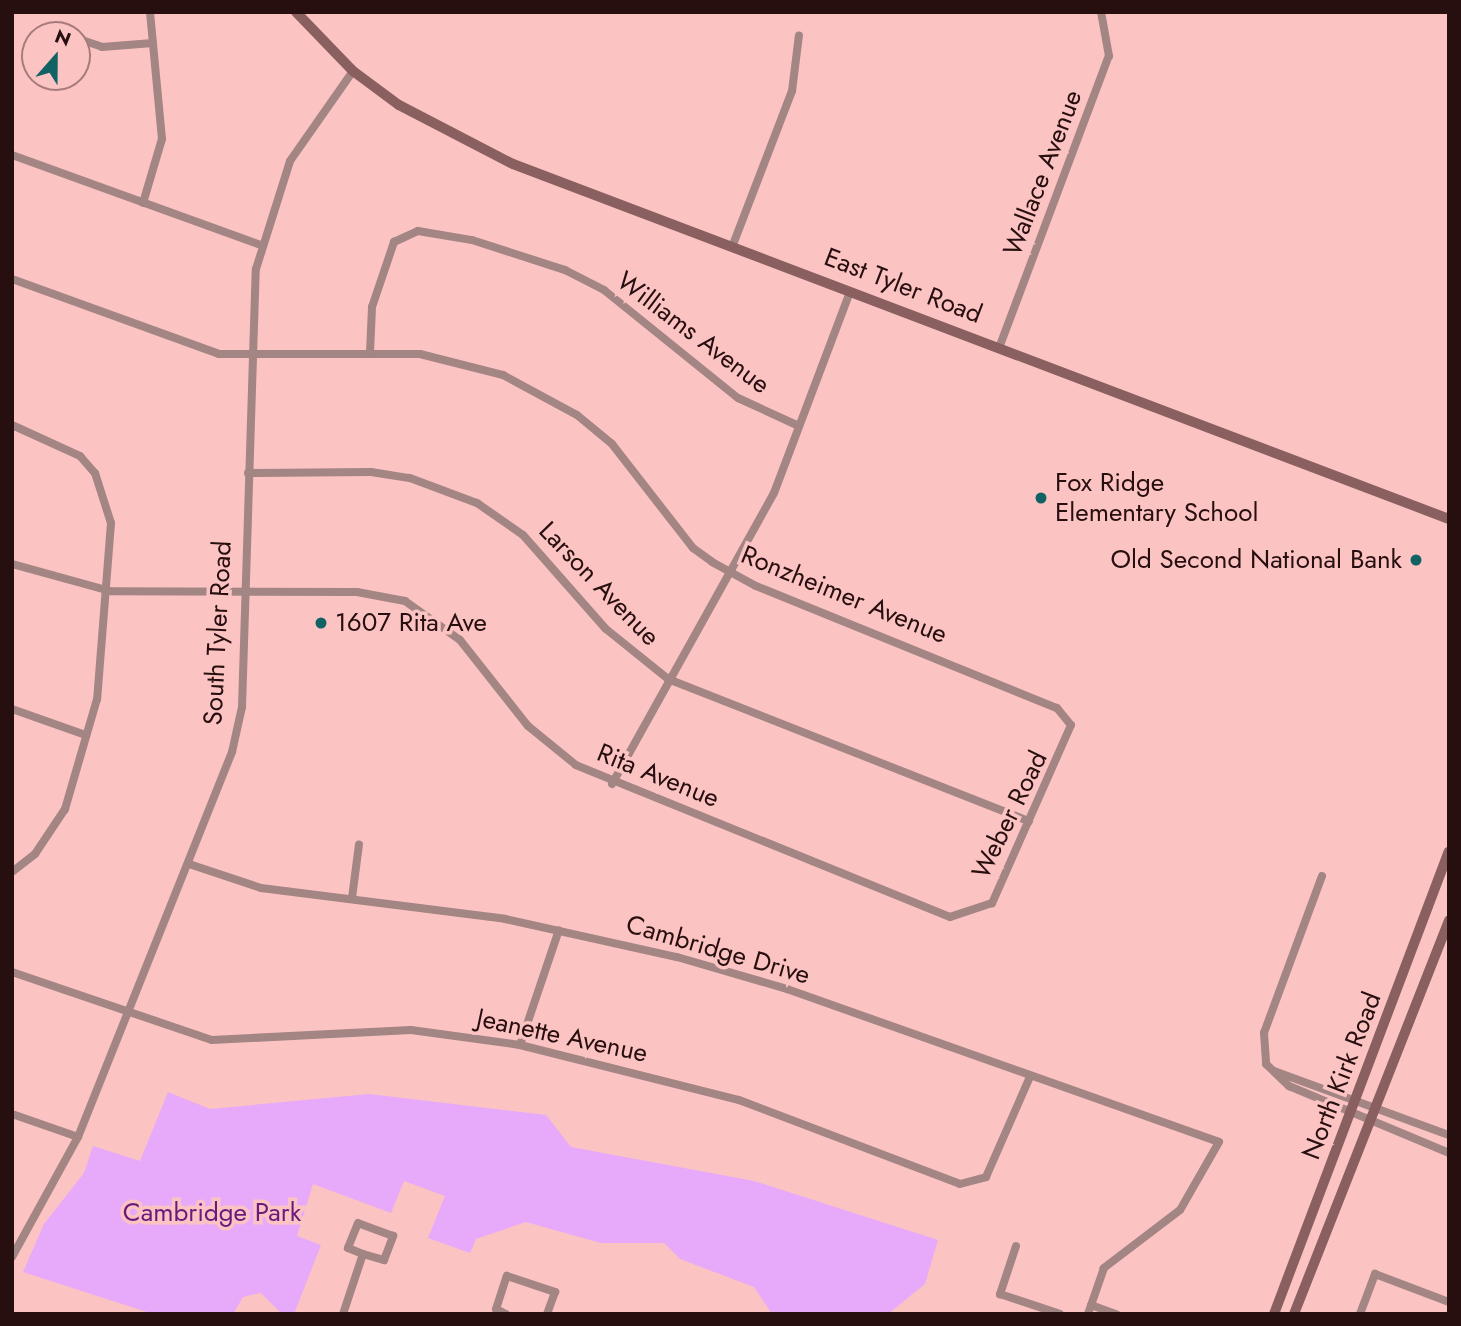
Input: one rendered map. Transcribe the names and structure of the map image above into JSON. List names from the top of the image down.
{
  "streets": {
    "street": [
      "Wallace Avenue",
      "East Tyler Road",
      "Williams Avenue",
      "Larson Avenue",
      "Ronzheimer Avenue",
      "South Tyler Road",
      "Rita Avenue",
      "Weber Road",
      "Cambridge Drive",
      "Jeanette Avenue",
      "North Kirk Road"
    ]
  },
  "crossings": [
    ["Wallace Avenue", "East Tyler Road"],
    ["East Tyler Road", "South Tyler Road"],
    ["Williams Avenue", "Ronzheimer Avenue"],
    ["Larson Avenue", "South Tyler Road"],
    ["Larson Avenue", "Weber Road"],
    ["Ronzheimer Avenue", "South Tyler Road"],
    ["Ronzheimer Avenue", "Weber Road"],
    ["South Tyler Road", "Rita Avenue"],
    ["South Tyler Road", "Cambridge Drive"],
    ["South Tyler Road", "Jeanette Avenue"],
    ["Rita Avenue", "Weber Road"],
    ["Cambridge Drive", "Jeanette Avenue"]
  ],
  "parks": ["Cambridge Park"],
  "places": ["Fox Ridge Elementary School", "Old Second National Bank", "1607 Rita Ave"],
  "north": "top"
}
